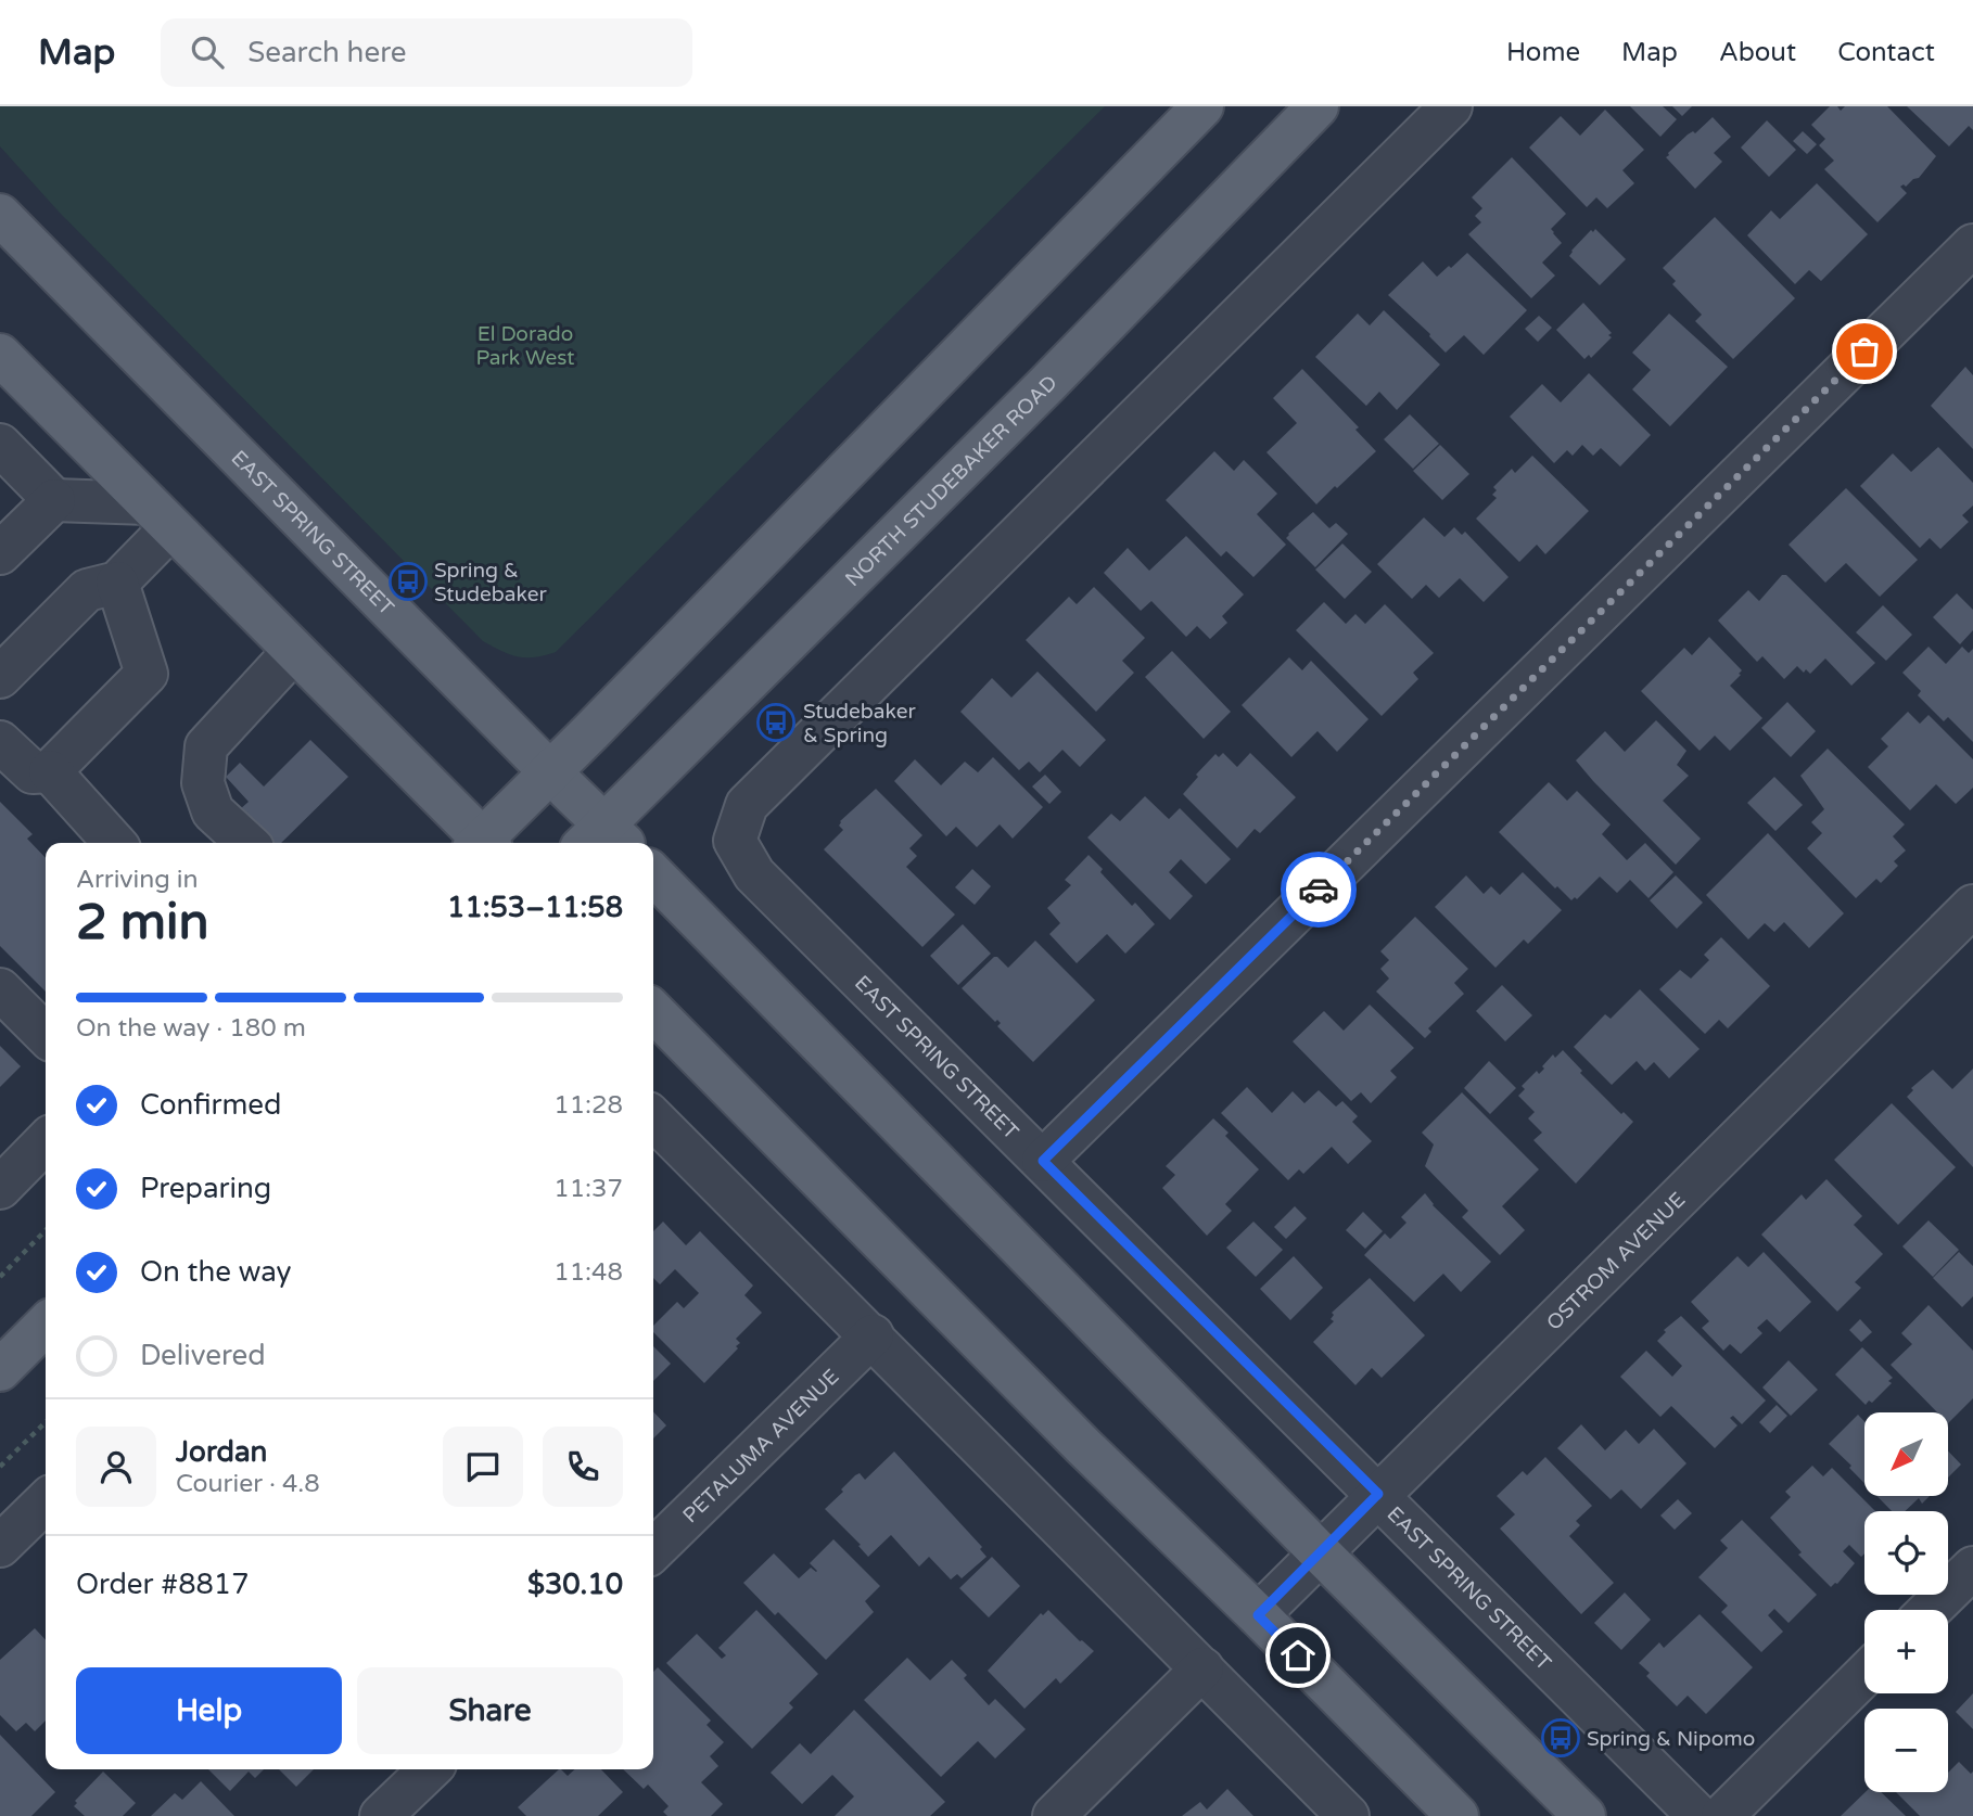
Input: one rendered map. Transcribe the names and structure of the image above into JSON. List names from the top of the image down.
{
  "streets": {
    "main road": ["NORTH STUDEBAKER ROAD", "EAST SPRING STREET"],
    "street": ["OSTROM AVENUE", "PETALUMA AVENUE"]
  },
  "crossings": [
    ["NORTH STUDEBAKER ROAD", "EAST SPRING STREET"],
    ["EAST SPRING STREET", "OSTROM AVENUE"]
  ],
  "parks": ["El Dorado Park West"],
  "places": {
    "bus stop": ["Spring & Studebaker", "Studebaker & Spring", "Spring & Nipomo"]
  },
  "north": "bottom left",
  "page": {
    "header": "Map",
    "search": "Search here",
    "nav": [
      "Home",
      "Map",
      "About",
      "Contact"
    ],
    "heading": ["2 min", "Arriving in", "11:53–11:58"],
    "panel": [
      "Jordan",
      "Courier · 4.8",
      "Order #8817",
      "$30.10"
    ],
    "bar": "On the way · 180 m",
    "list": [
      ["Confirmed", "11:28"],
      ["Preparing", "11:37"],
      ["On the way", "11:48"],
      "Delivered"
    ],
    "map_buttons": ["+", "−"],
    "buttons": ["Help", "Share"]
  }
}
